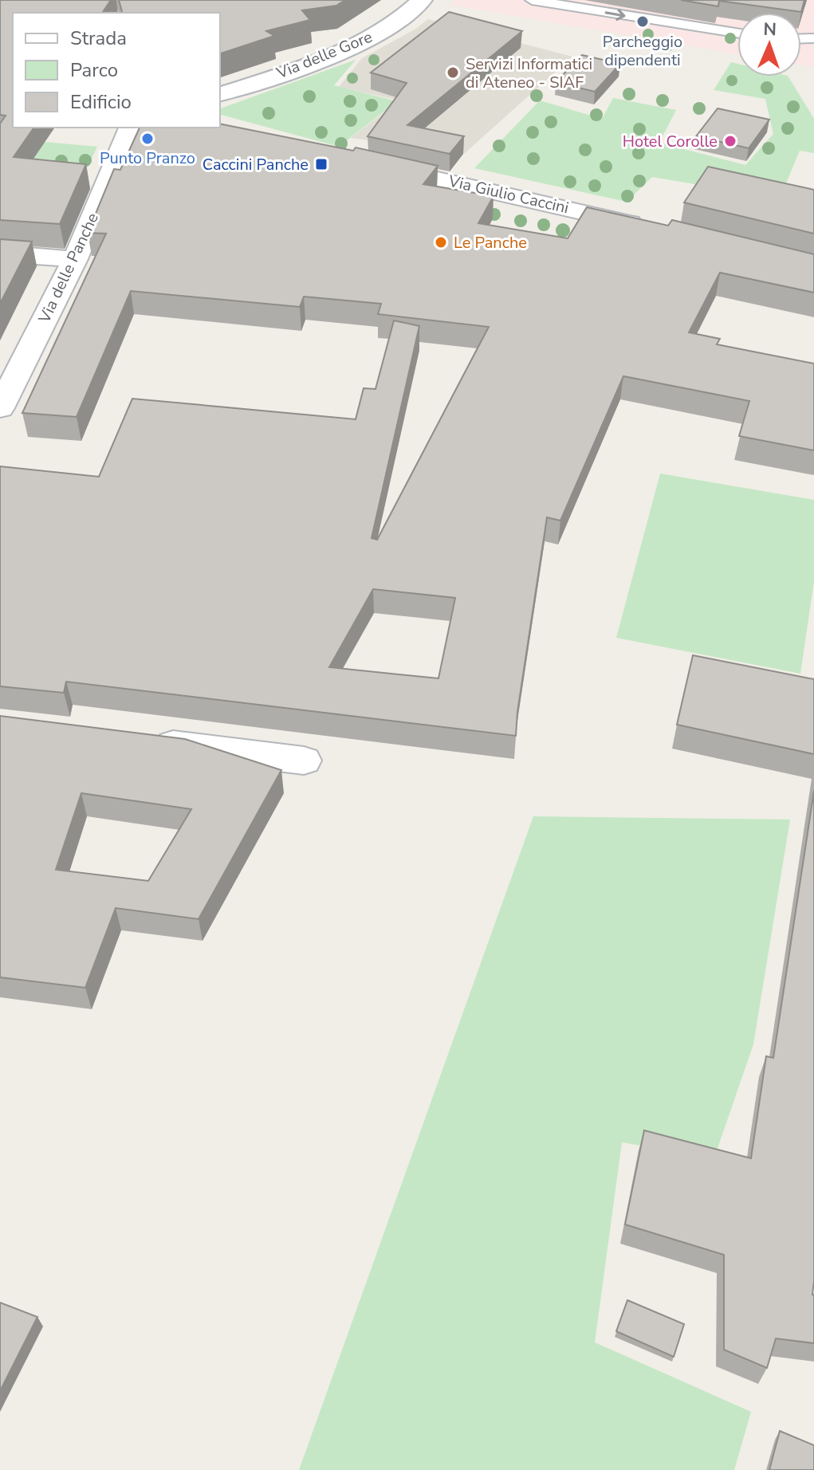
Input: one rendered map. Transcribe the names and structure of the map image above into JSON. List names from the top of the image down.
{
  "streets": {
    "street": ["Via delle Gore", "Via Giulio Caccini", "Via delle Panche"]
  },
  "places": {
    "other": [
      "Parcheggio dipendenti",
      "Servizi Informatici di Ateneo - SIAF",
      "Punto Pranzo",
      "Hotel Corolle",
      "Le Panche"
    ],
    "transit": ["Caccini Panche"]
  },
  "legend": ["Strada", "Parco", "Edificio"],
  "north": "top"
}
